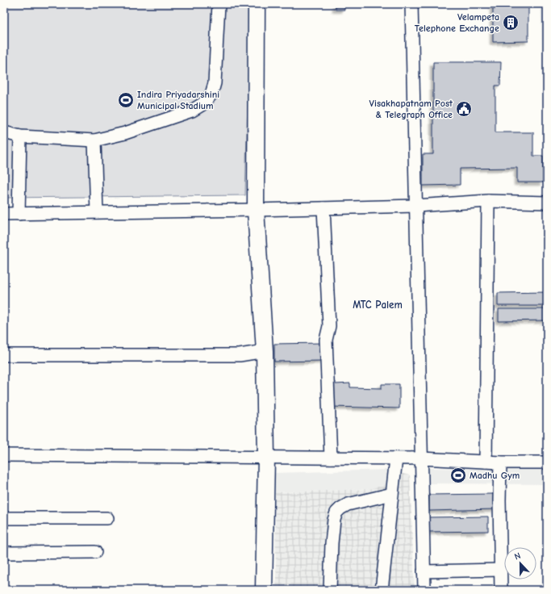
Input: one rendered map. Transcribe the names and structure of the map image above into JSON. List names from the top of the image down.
{
  "districts": ["MTC Palem"],
  "places": {
    "building": ["Velampeta Telephone Exchange"],
    "sports": ["Indira Priyadarshini Municipal Stadium", "Madhu Gym"],
    "public building": ["Visakhapatnam Post & Telegraph Office"]
  },
  "north": "top"
}
